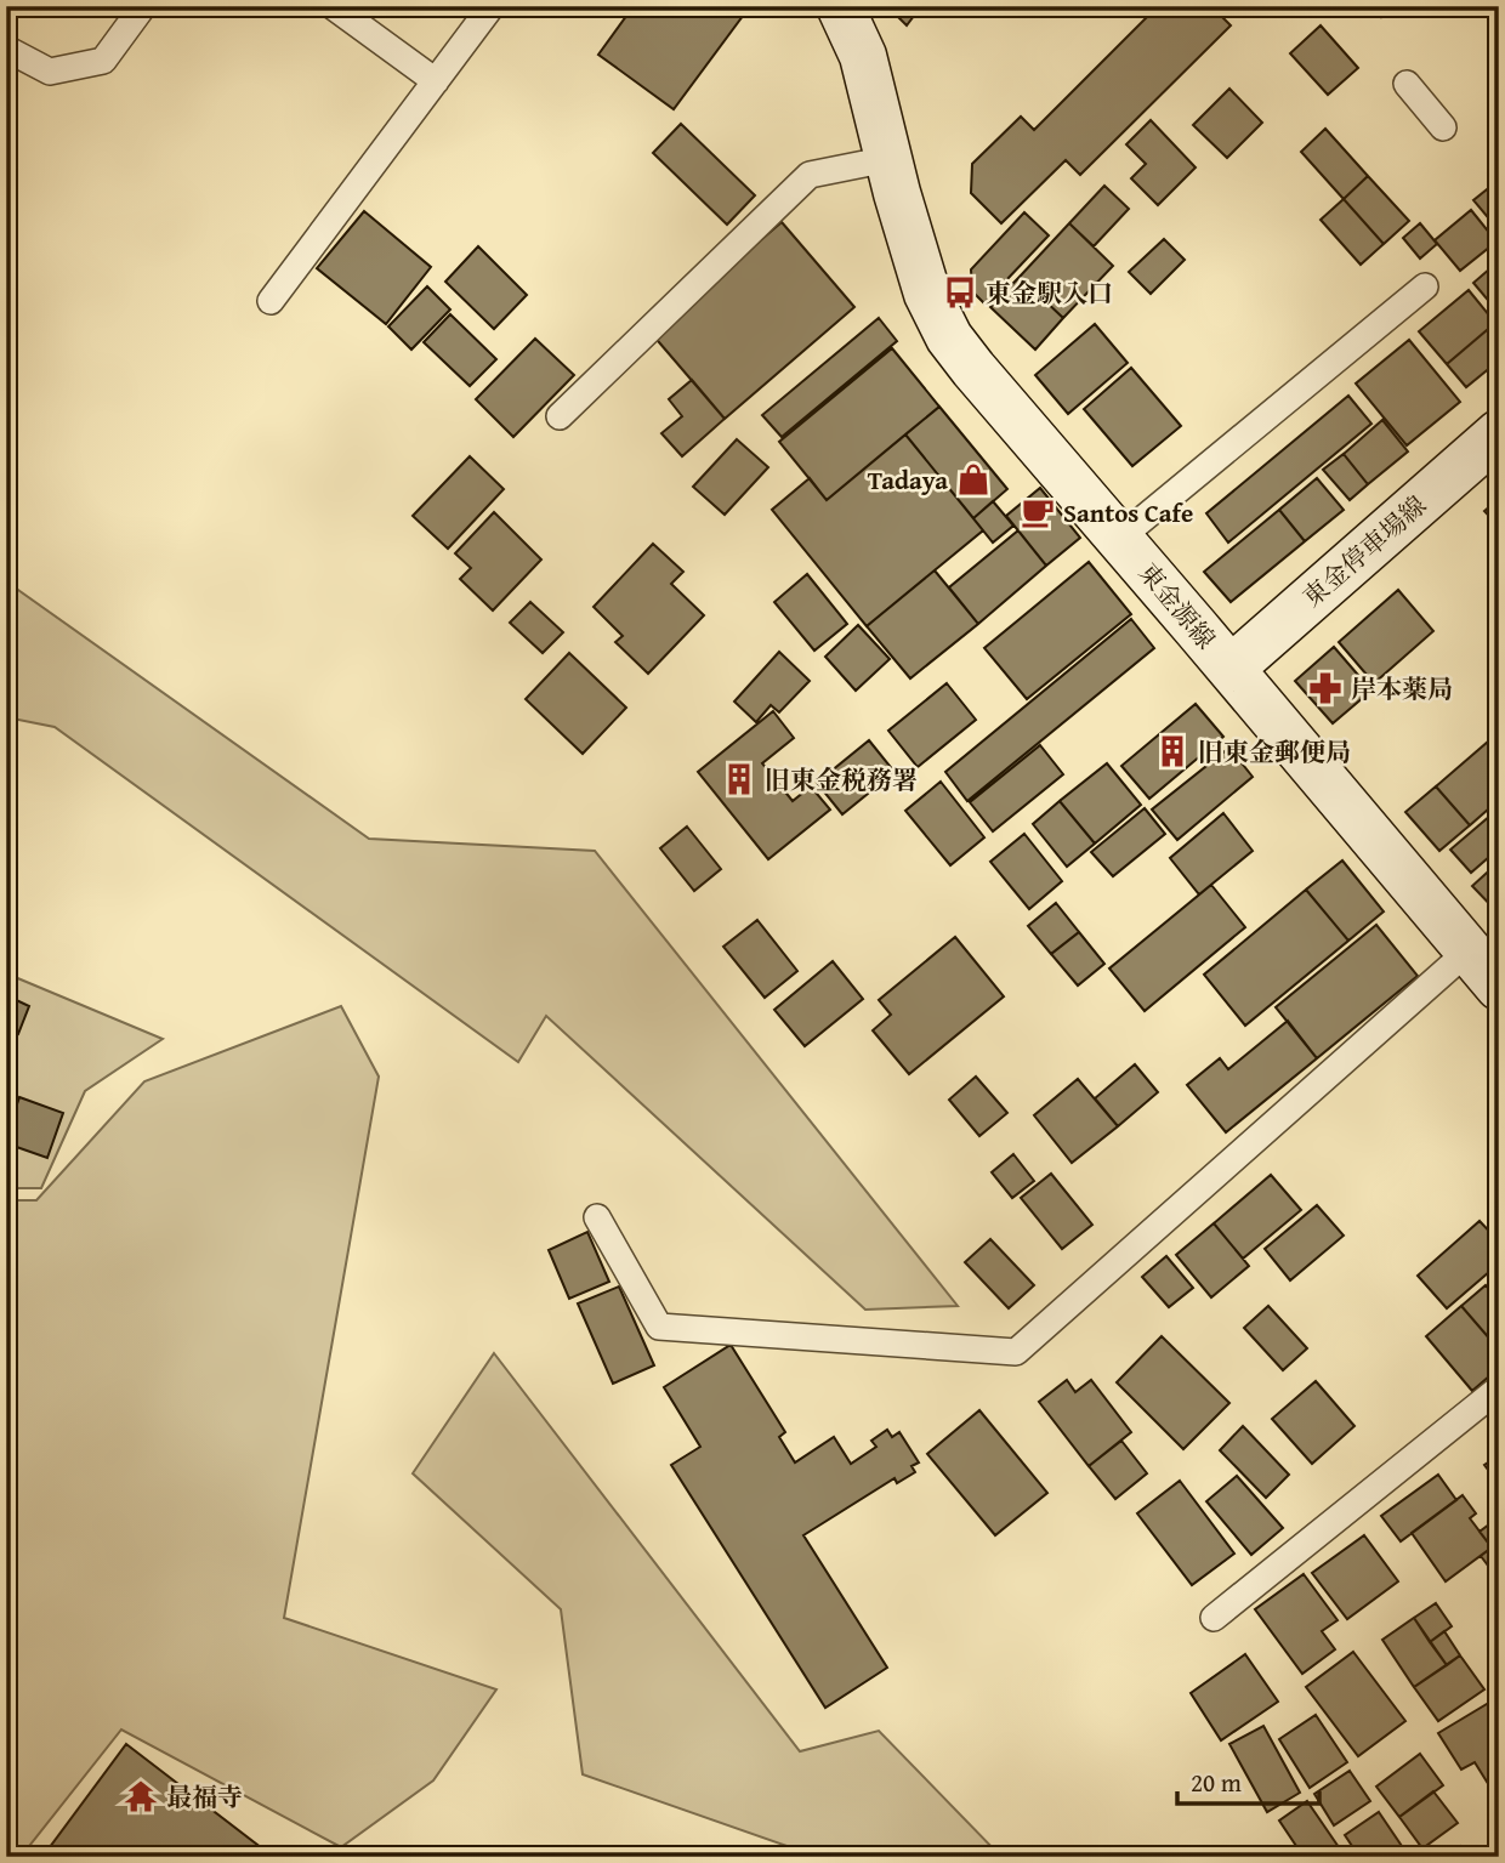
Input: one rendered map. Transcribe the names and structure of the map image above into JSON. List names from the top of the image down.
{
  "streets": {
    "main road": ["東金停車場線", "東金源線"]
  },
  "crossings": [
    ["東金停車場線", "東金源線"]
  ],
  "places": {
    "bus stop": ["東金駅入口"],
    "shop": ["Tadaya"],
    "cafe": ["Santos Cafe"],
    "pharmacy": ["岸本薬局"],
    "building": ["旧東金郵便局", "旧東金税務署"],
    "temple": ["最福寺"]
  },
  "scale_bar": "20 m"
}
